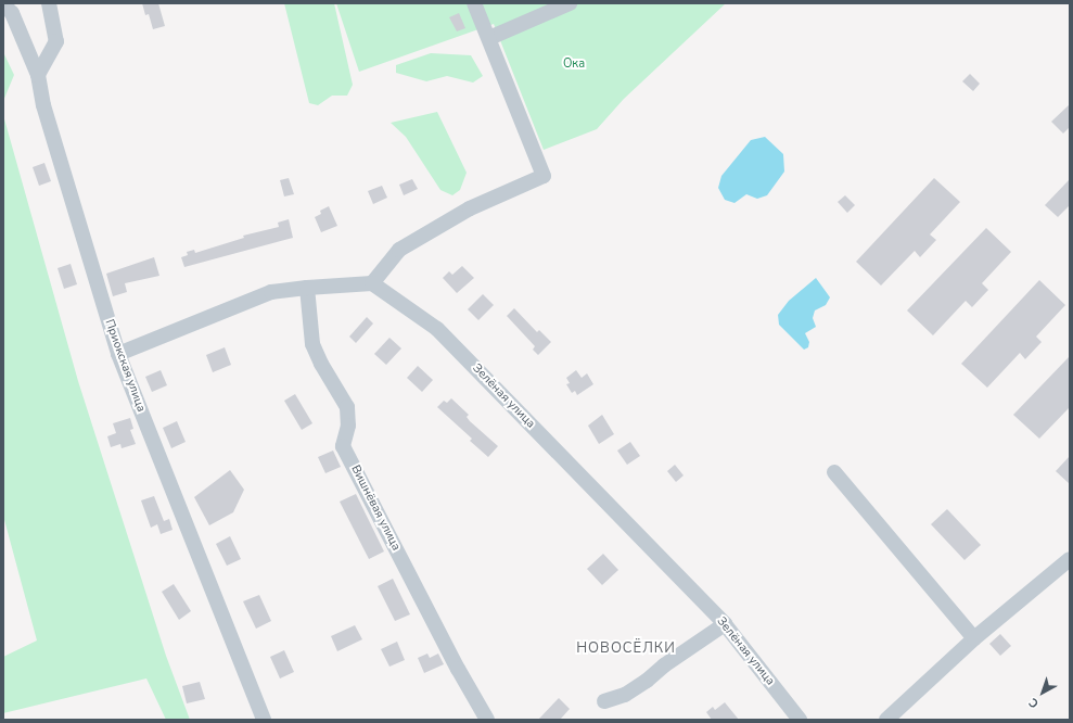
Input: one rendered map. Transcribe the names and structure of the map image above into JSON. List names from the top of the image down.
{
  "streets": {
    "street": ["Приокская улица", "Зелёная улица", "Вишнёвая улица"]
  },
  "districts": ["НОВОСЁЛКИ"],
  "parks": ["Ока"],
  "north": "bottom left"
}
